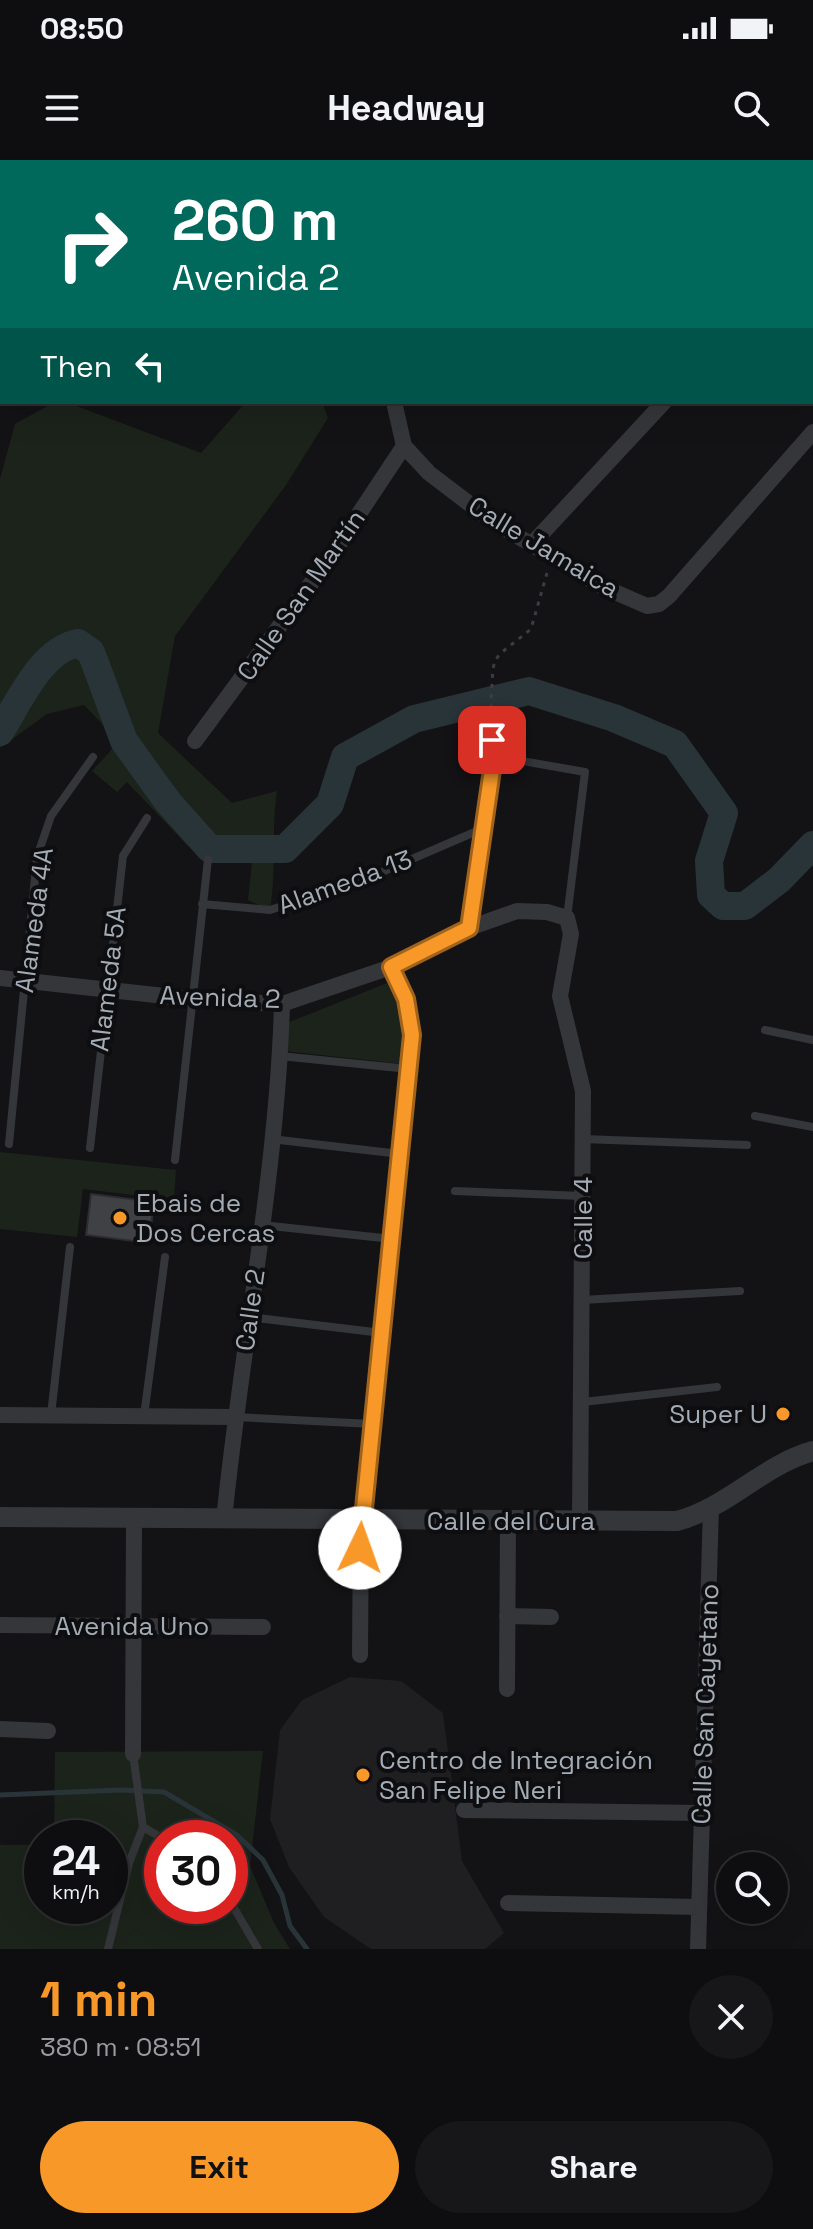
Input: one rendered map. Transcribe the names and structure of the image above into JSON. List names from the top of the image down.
{
  "streets": {
    "street": [
      "Calle Jamaica",
      "Calle San Martín",
      "Avenida 2",
      "Calle 4",
      "Calle 2",
      "Calle del Cura",
      "Avenida Uno",
      "Calle San Cayetano"
    ],
    "lane": ["Alameda 13", "Alameda 4A", "Alameda 5A"]
  },
  "crossings": [
    ["Calle Jamaica", "Calle San Martín"],
    ["Alameda 4A", "Avenida 2"],
    ["Alameda 5A", "Avenida 2"],
    ["Avenida 2", "Calle 4"],
    ["Avenida 2", "Calle 2"],
    ["Calle 4", "Calle del Cura"],
    ["Calle 2", "Calle del Cura"],
    ["Calle del Cura", "Calle San Cayetano"]
  ],
  "places": ["Ebais de Dos Cercas", "Super U", "Centro de Integración San Felipe Neri"],
  "page": {
    "status": "08:50",
    "header": "Headway",
    "turn": ["260 m", "Avenida 2"],
    "then": "Then",
    "speed": "24 km/h",
    "limit": "30",
    "heading": ["1 min", "380 m · 08:51"],
    "buttons": ["Exit", "Share"]
  }
}
